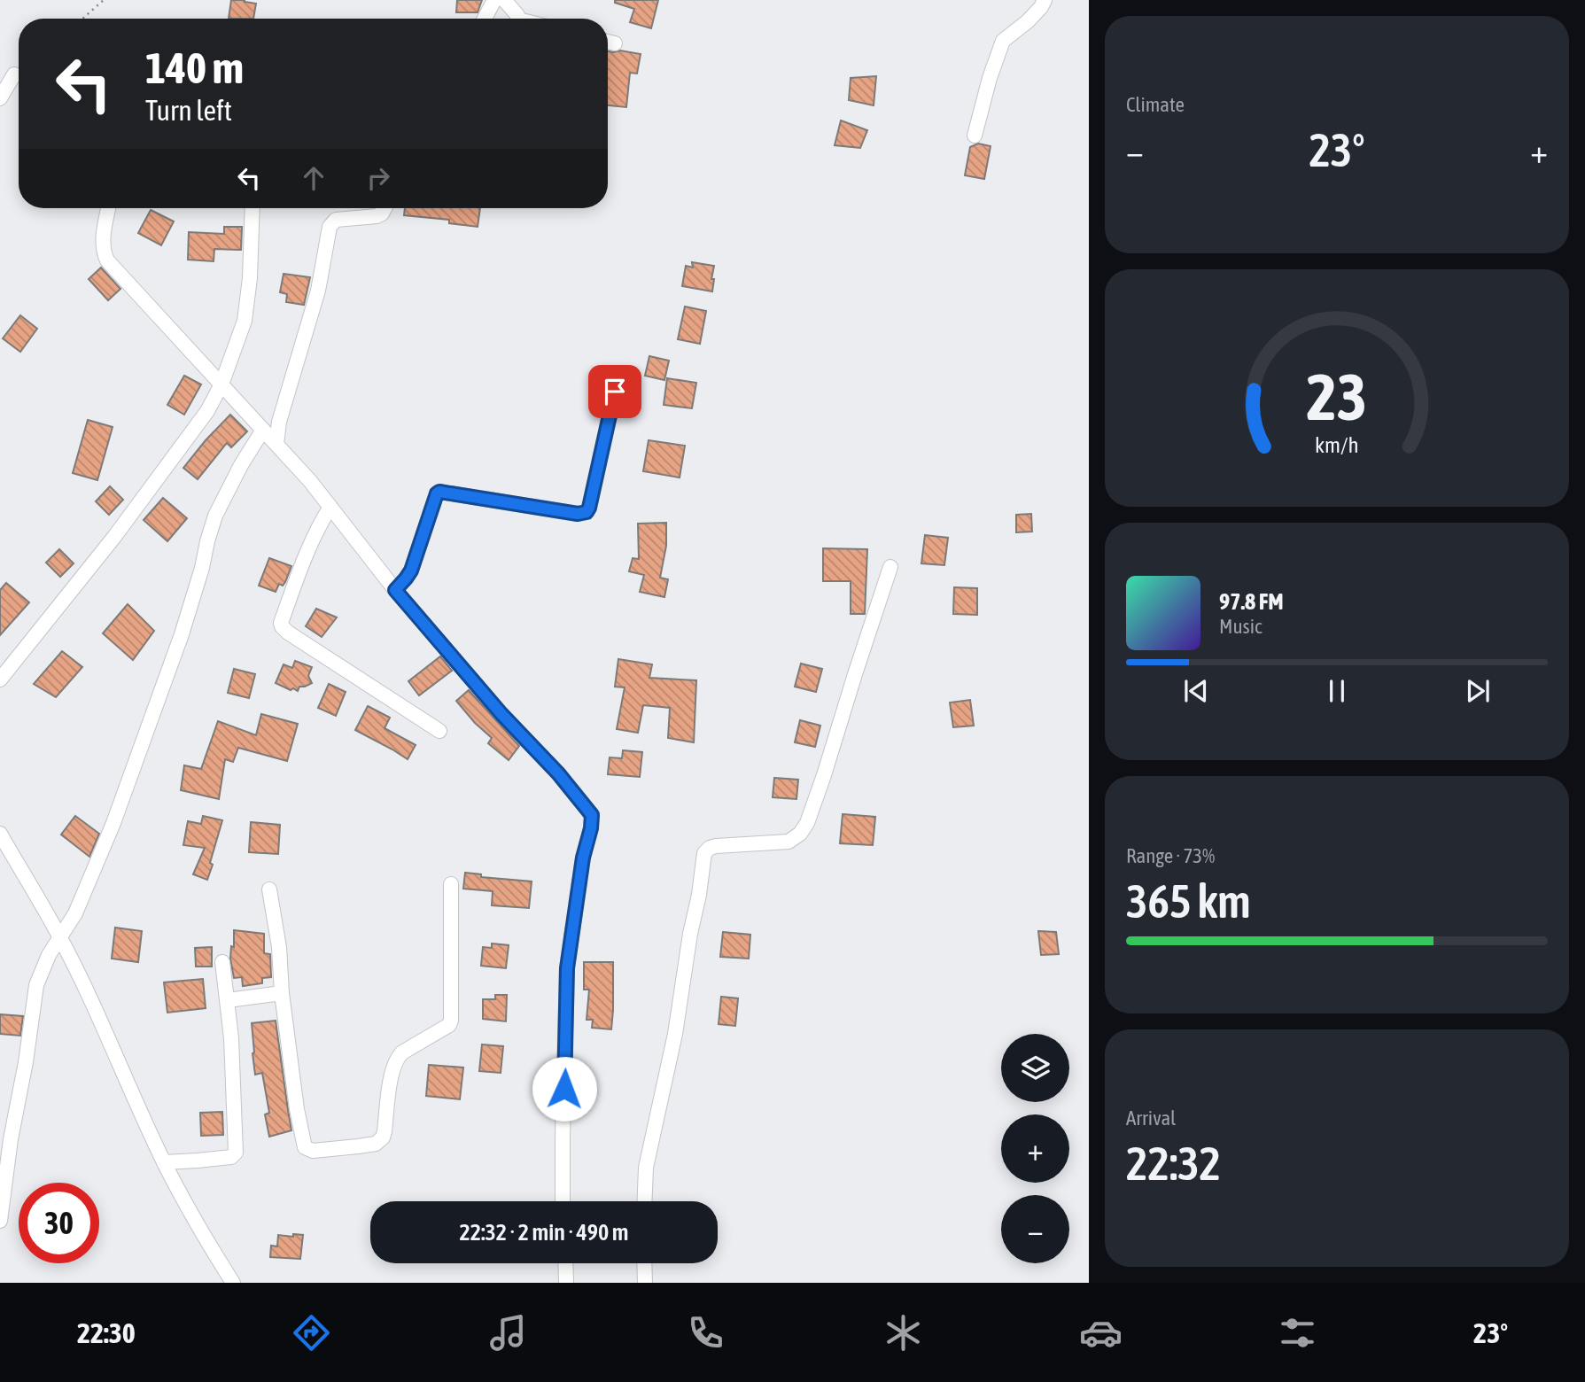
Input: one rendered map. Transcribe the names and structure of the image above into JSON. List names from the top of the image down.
{
  "page": {
    "tile": [
      "Climate",
      ["Range · 73%", "365 km"],
      ["Arrival", "22:32"]
    ],
    "turn": ["140 m", "Turn left"],
    "heat": ["−", "23°", "+"],
    "song": ["97.8 FM", "Music"],
    "map_buttons": ["+", "−"],
    "limit": "30",
    "trip": "22:32 · 2 min · 490 m",
    "tabs": ["22:30", "23°"],
    "gauge": ["23", "km/h"]
  }
}
